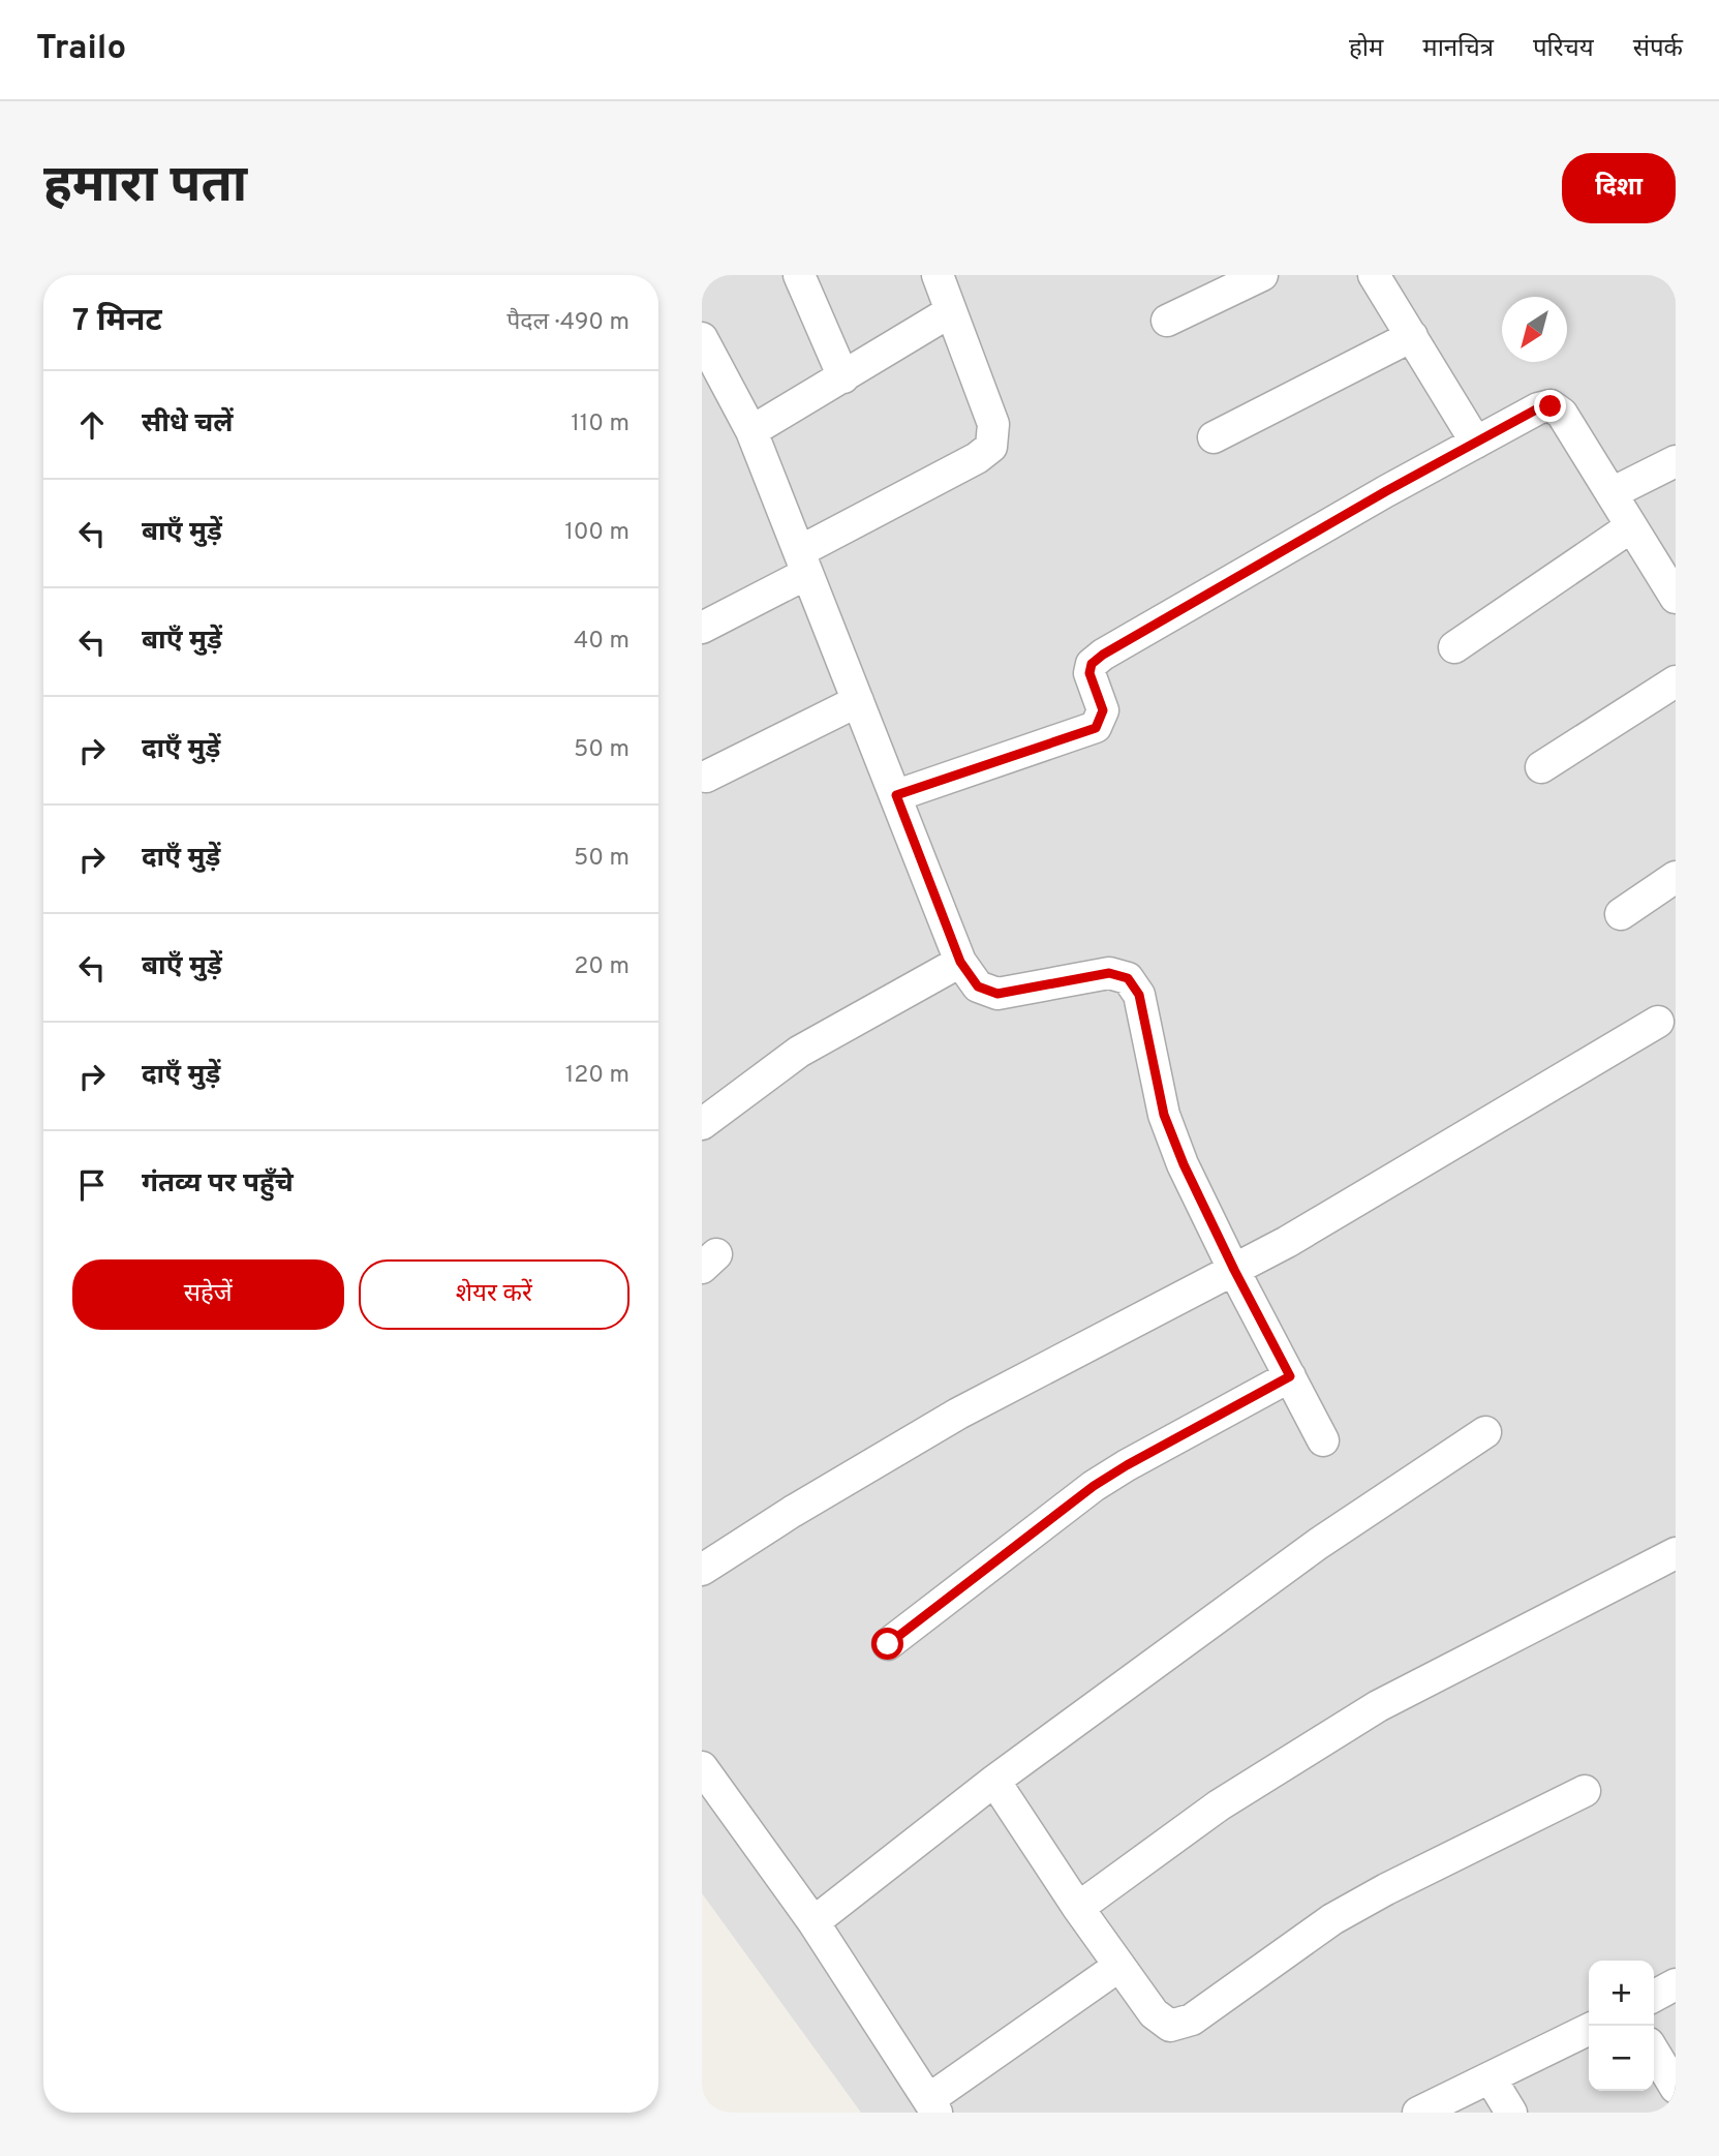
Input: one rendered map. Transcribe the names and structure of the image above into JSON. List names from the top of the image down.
{
  "north": "bottom left",
  "page": {
    "header": "Trailo",
    "nav": [
      "होम",
      "मानचित्र",
      "परिचय",
      "संपर्क"
    ],
    "buttons": [
      "दिशा",
      ["सहेजें", "शेयर करें"]
    ],
    "title": "हमारा पता",
    "heading": ["7 मिनट", "पैदल · 490 m"],
    "list": [
      ["सीधे चलें", "110 m"],
      ["बाएँ मुड़ें", "100 m"],
      ["बाएँ मुड़ें", "40 m"],
      ["दाएँ मुड़ें", "50 m"],
      ["दाएँ मुड़ें", "50 m"],
      ["बाएँ मुड़ें", "20 m"],
      ["दाएँ मुड़ें", "120 m"],
      "गंतव्य पर पहुँचे"
    ],
    "map_buttons": ["+", "−"]
  }
}
